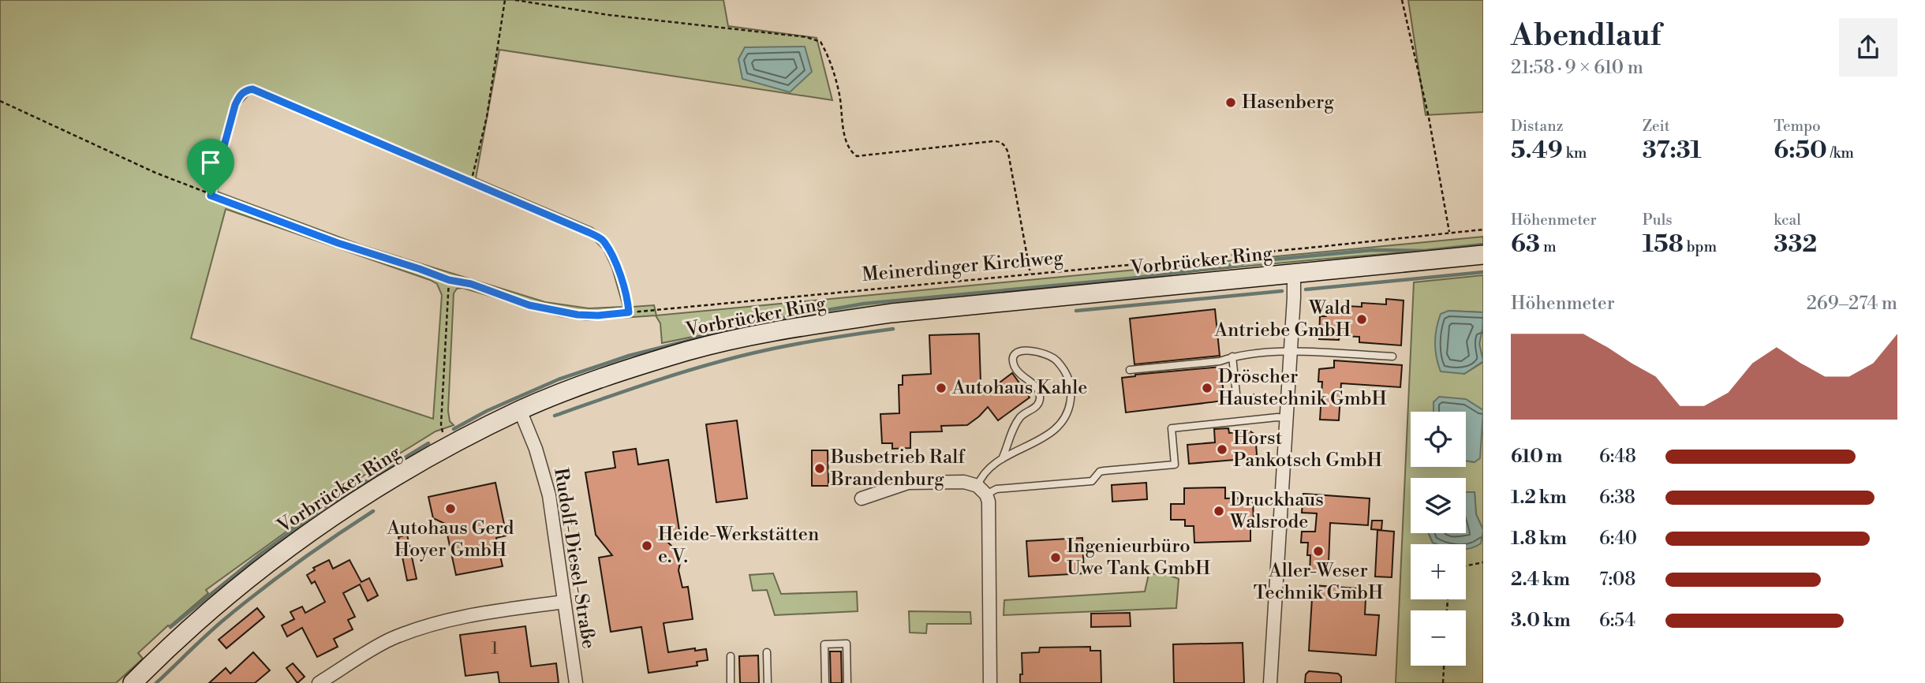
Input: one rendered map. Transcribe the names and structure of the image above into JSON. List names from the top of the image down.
{
  "streets": {
    "main road": ["Vorbrücker Ring"],
    "street": ["Rudolf-Diesel-Straße"],
    "path": ["Meinerdinger Kirchweg"]
  },
  "crossings": [
    ["Vorbrücker Ring", "Rudolf-Diesel-Straße"]
  ],
  "places": [
    "Hasenberg",
    "Wald Antriebe GmbH",
    "Autohaus Kahle",
    "Dröscher Haustechnik GmbH",
    "Horst Pankotsch GmbH",
    "Busbetrieb Ralf Brandenburg",
    "Autohaus Gerd Hoyer GmbH",
    "Druckhaus Walsrode",
    "Heide-Werkstätten e.V.",
    "Aller-Weser Technik GmbH",
    "Ingenieurbüro Uwe Tank GmbH"
  ],
  "house_numbers": ["1"],
  "page": {
    "heading": ["Abendlauf", "21:58 · 9 × 610 m"],
    "stats": [
      ["Distanz", "5.49 km"],
      ["Zeit", "37:31"],
      ["Tempo", "6:50 /km"],
      ["Höhenmeter", "63 m"],
      ["Puls", "158 bpm"],
      ["kcal", "332"]
    ],
    "chart": ["Höhenmeter", "269–274 m"],
    "map_buttons": ["+", "−"],
    "list": [
      {
        "name": "610 m",
        "note": "6:48"
      },
      {
        "name": "1.2 km",
        "note": "6:38"
      },
      {
        "name": "1.8 km",
        "note": "6:40"
      },
      {
        "name": "2.4 km",
        "note": "7:08"
      },
      {
        "name": "3.0 km",
        "note": "6:54"
      }
    ]
  }
}
